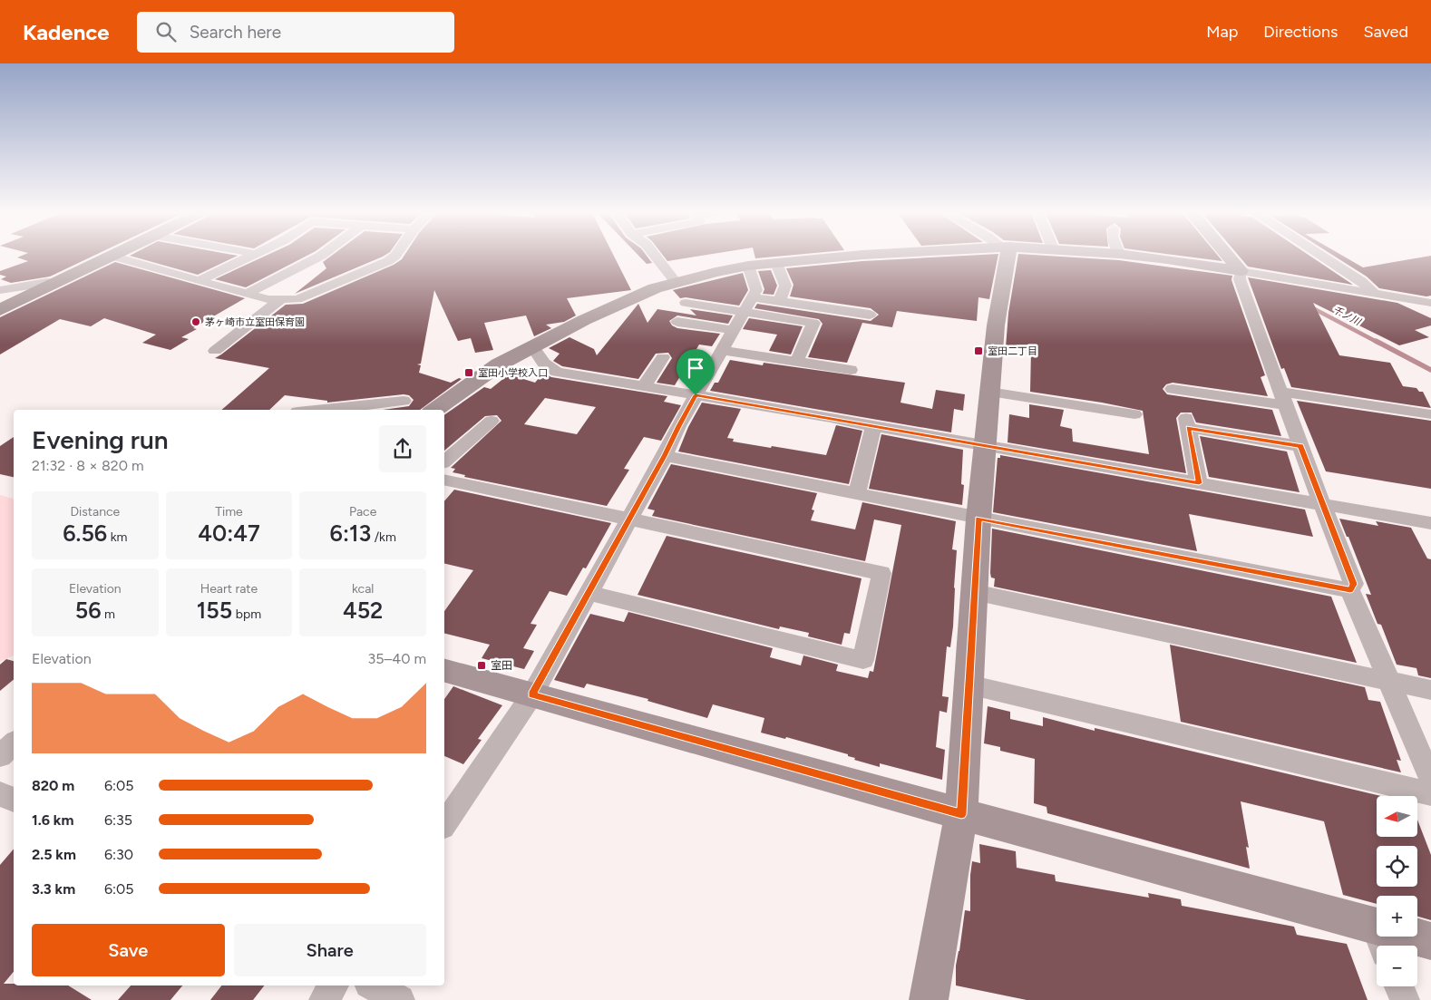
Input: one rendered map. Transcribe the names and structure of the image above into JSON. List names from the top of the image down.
{
  "water": ["千ノ川"],
  "places": {
    "other": ["茅ヶ崎市立室田保育園"],
    "transit": ["室田二丁目", "室田小学校入口", "室田"]
  },
  "north": "left",
  "page": {
    "header": "Kadence",
    "search": "Search here",
    "nav": ["Map", "Directions", "Saved"],
    "heading": ["Evening run", "21:32 · 8 × 820 m"],
    "stats": [
      ["Distance", "6.56 km"],
      ["Time", "40:47"],
      ["Pace", "6:13 /km"],
      ["Elevation", "56 m"],
      ["Heart rate", "155 bpm"],
      ["kcal", "452"]
    ],
    "chart": ["Elevation", "35–40 m"],
    "list": [
      {
        "name": "820 m",
        "note": "6:05"
      },
      {
        "name": "1.6 km",
        "note": "6:35"
      },
      {
        "name": "2.5 km",
        "note": "6:30"
      },
      {
        "name": "3.3 km",
        "note": "6:05"
      }
    ],
    "map_buttons": ["+", "−"],
    "buttons": ["Save", "Share"]
  }
}
